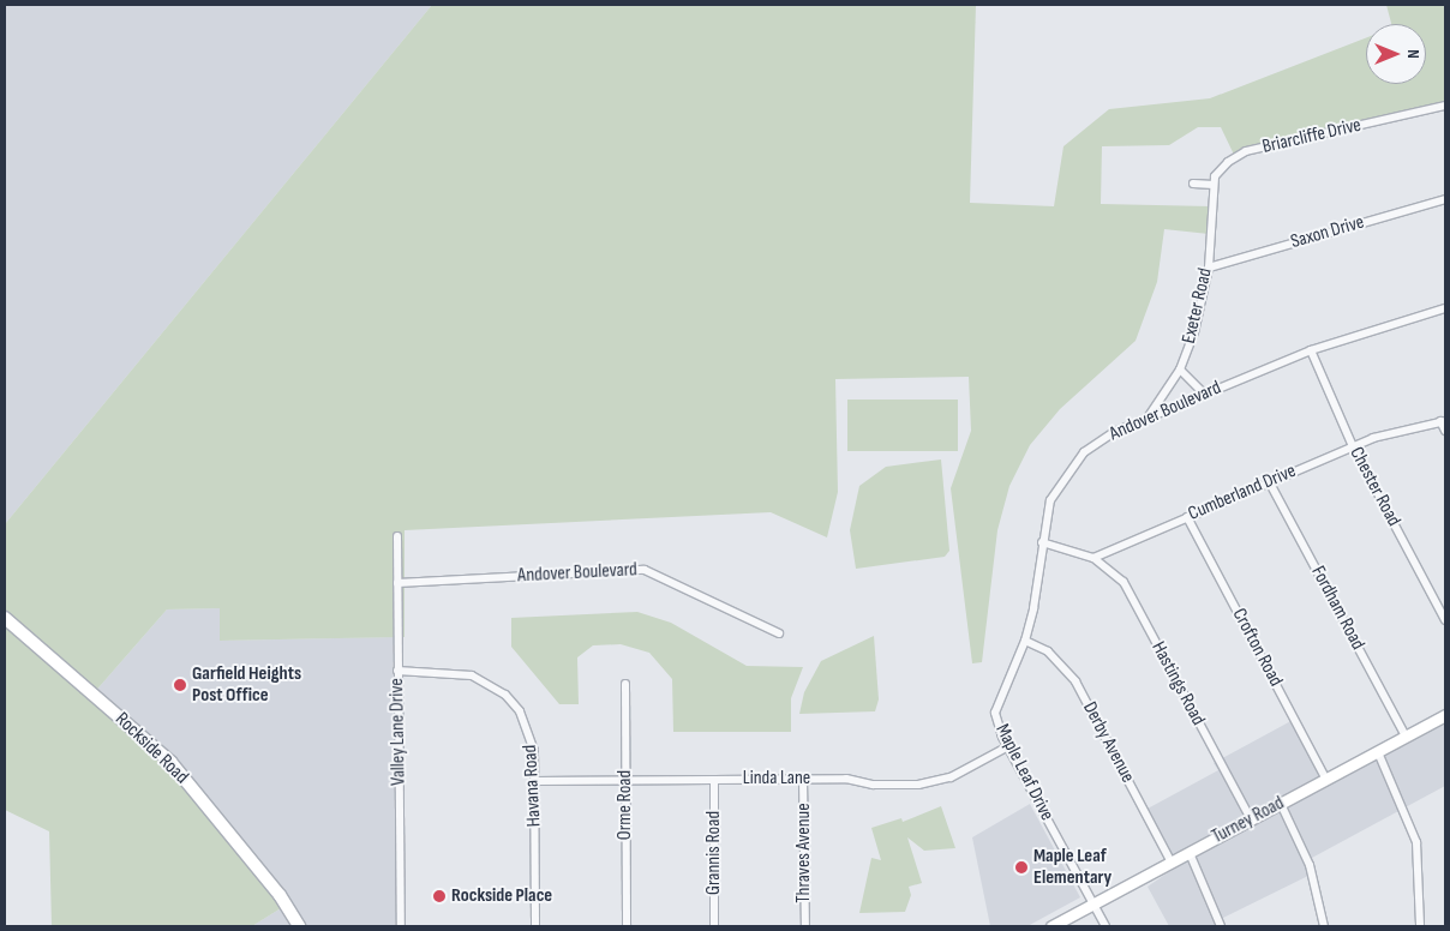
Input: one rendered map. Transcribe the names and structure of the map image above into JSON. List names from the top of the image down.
{
  "streets": {
    "main road": ["Rockside Road", "Turney Road"],
    "street": [
      "Briarcliffe Drive",
      "Saxon Drive",
      "Exeter Road",
      "Andover Boulevard",
      "Chester Road",
      "Cumberland Drive",
      "Fordham Road",
      "Crofton Road",
      "Hastings Road",
      "Valley Lane Drive",
      "Derby Avenue",
      "Maple Leaf Drive",
      "Linda Lane",
      "Havana Road",
      "Orme Road",
      "Grannis Road",
      "Thraves Avenue"
    ]
  },
  "crossings": [
    ["Briarcliffe Drive", "Exeter Road"],
    ["Saxon Drive", "Exeter Road"],
    ["Exeter Road", "Andover Boulevard"],
    ["Andover Boulevard", "Chester Road"],
    ["Andover Boulevard", "Valley Lane Drive"],
    ["Andover Boulevard", "Derby Avenue"],
    ["Andover Boulevard", "Maple Leaf Drive"],
    ["Chester Road", "Cumberland Drive"],
    ["Cumberland Drive", "Fordham Road"],
    ["Cumberland Drive", "Crofton Road"],
    ["Cumberland Drive", "Hastings Road"],
    ["Fordham Road", "Turney Road"],
    ["Crofton Road", "Turney Road"],
    ["Hastings Road", "Turney Road"],
    ["Valley Lane Drive", "Havana Road"],
    ["Derby Avenue", "Turney Road"],
    ["Maple Leaf Drive", "Linda Lane"],
    ["Maple Leaf Drive", "Turney Road"],
    ["Linda Lane", "Havana Road"],
    ["Linda Lane", "Orme Road"],
    ["Linda Lane", "Grannis Road"],
    ["Linda Lane", "Thraves Avenue"]
  ],
  "places": ["Garfield Heights Post Office", "Maple Leaf Elementary", "Rockside Place"],
  "north": "right"
}
